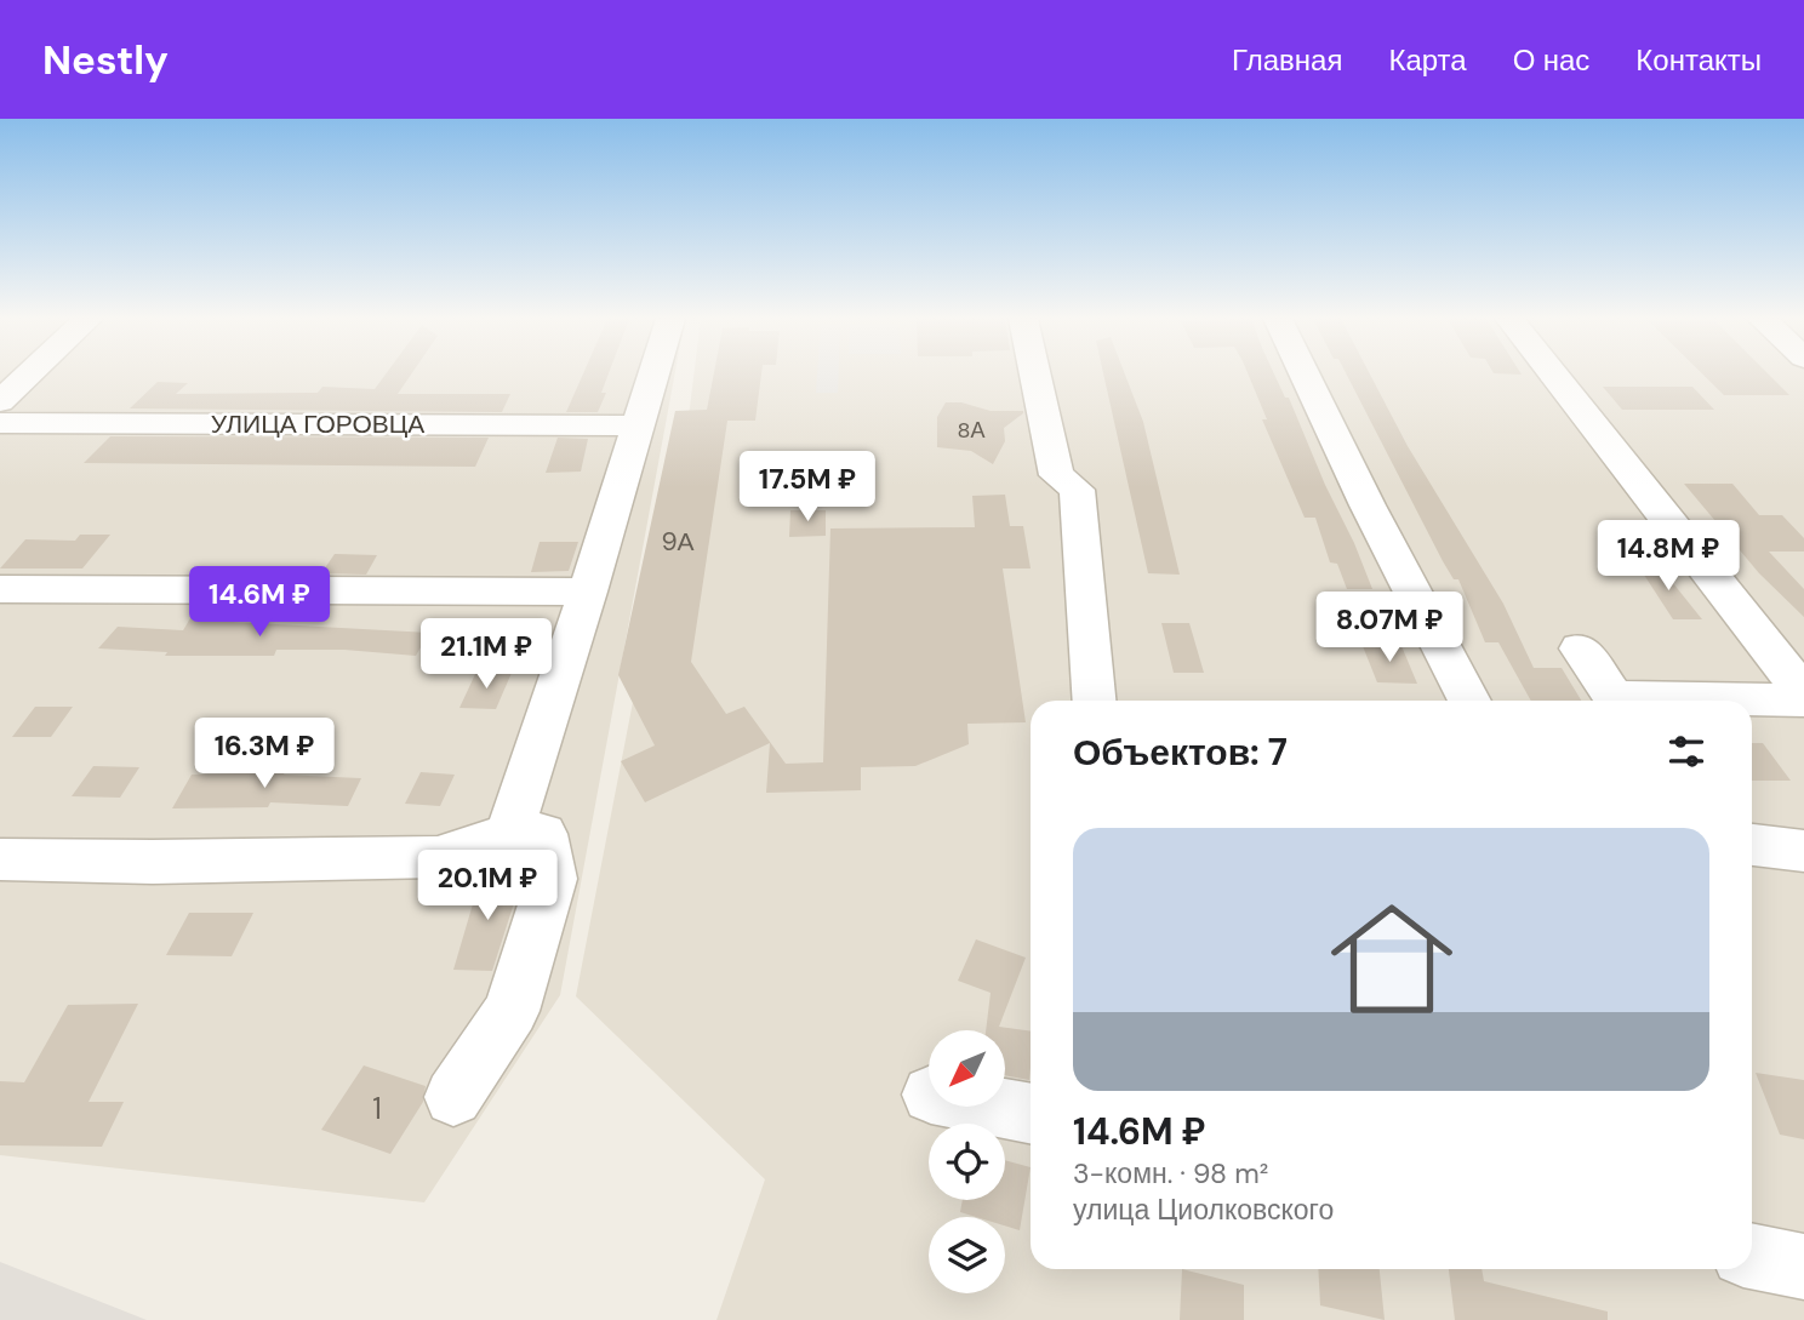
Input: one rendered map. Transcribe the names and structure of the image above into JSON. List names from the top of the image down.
{
  "streets": {
    "street": ["УЛИЦА ГОРОВЦА"]
  },
  "house_numbers": ["8А", "9А", "1"],
  "north": "bottom left",
  "page": {
    "header": "Nestly",
    "nav": [
      "Главная",
      "Карта",
      "О нас",
      "Контакты"
    ],
    "price": [
      "17.5M ₽",
      "14.8M ₽",
      "14.6M ₽",
      "8.07M ₽",
      "21.1M ₽",
      "16.3M ₽",
      "20.1M ₽"
    ],
    "heading": "Объектов: 7",
    "list": [
      {
        "name": "14.6M ₽",
        "note": "3-комн. · 98 m² · улица Циолковского"
      }
    ]
  }
}
